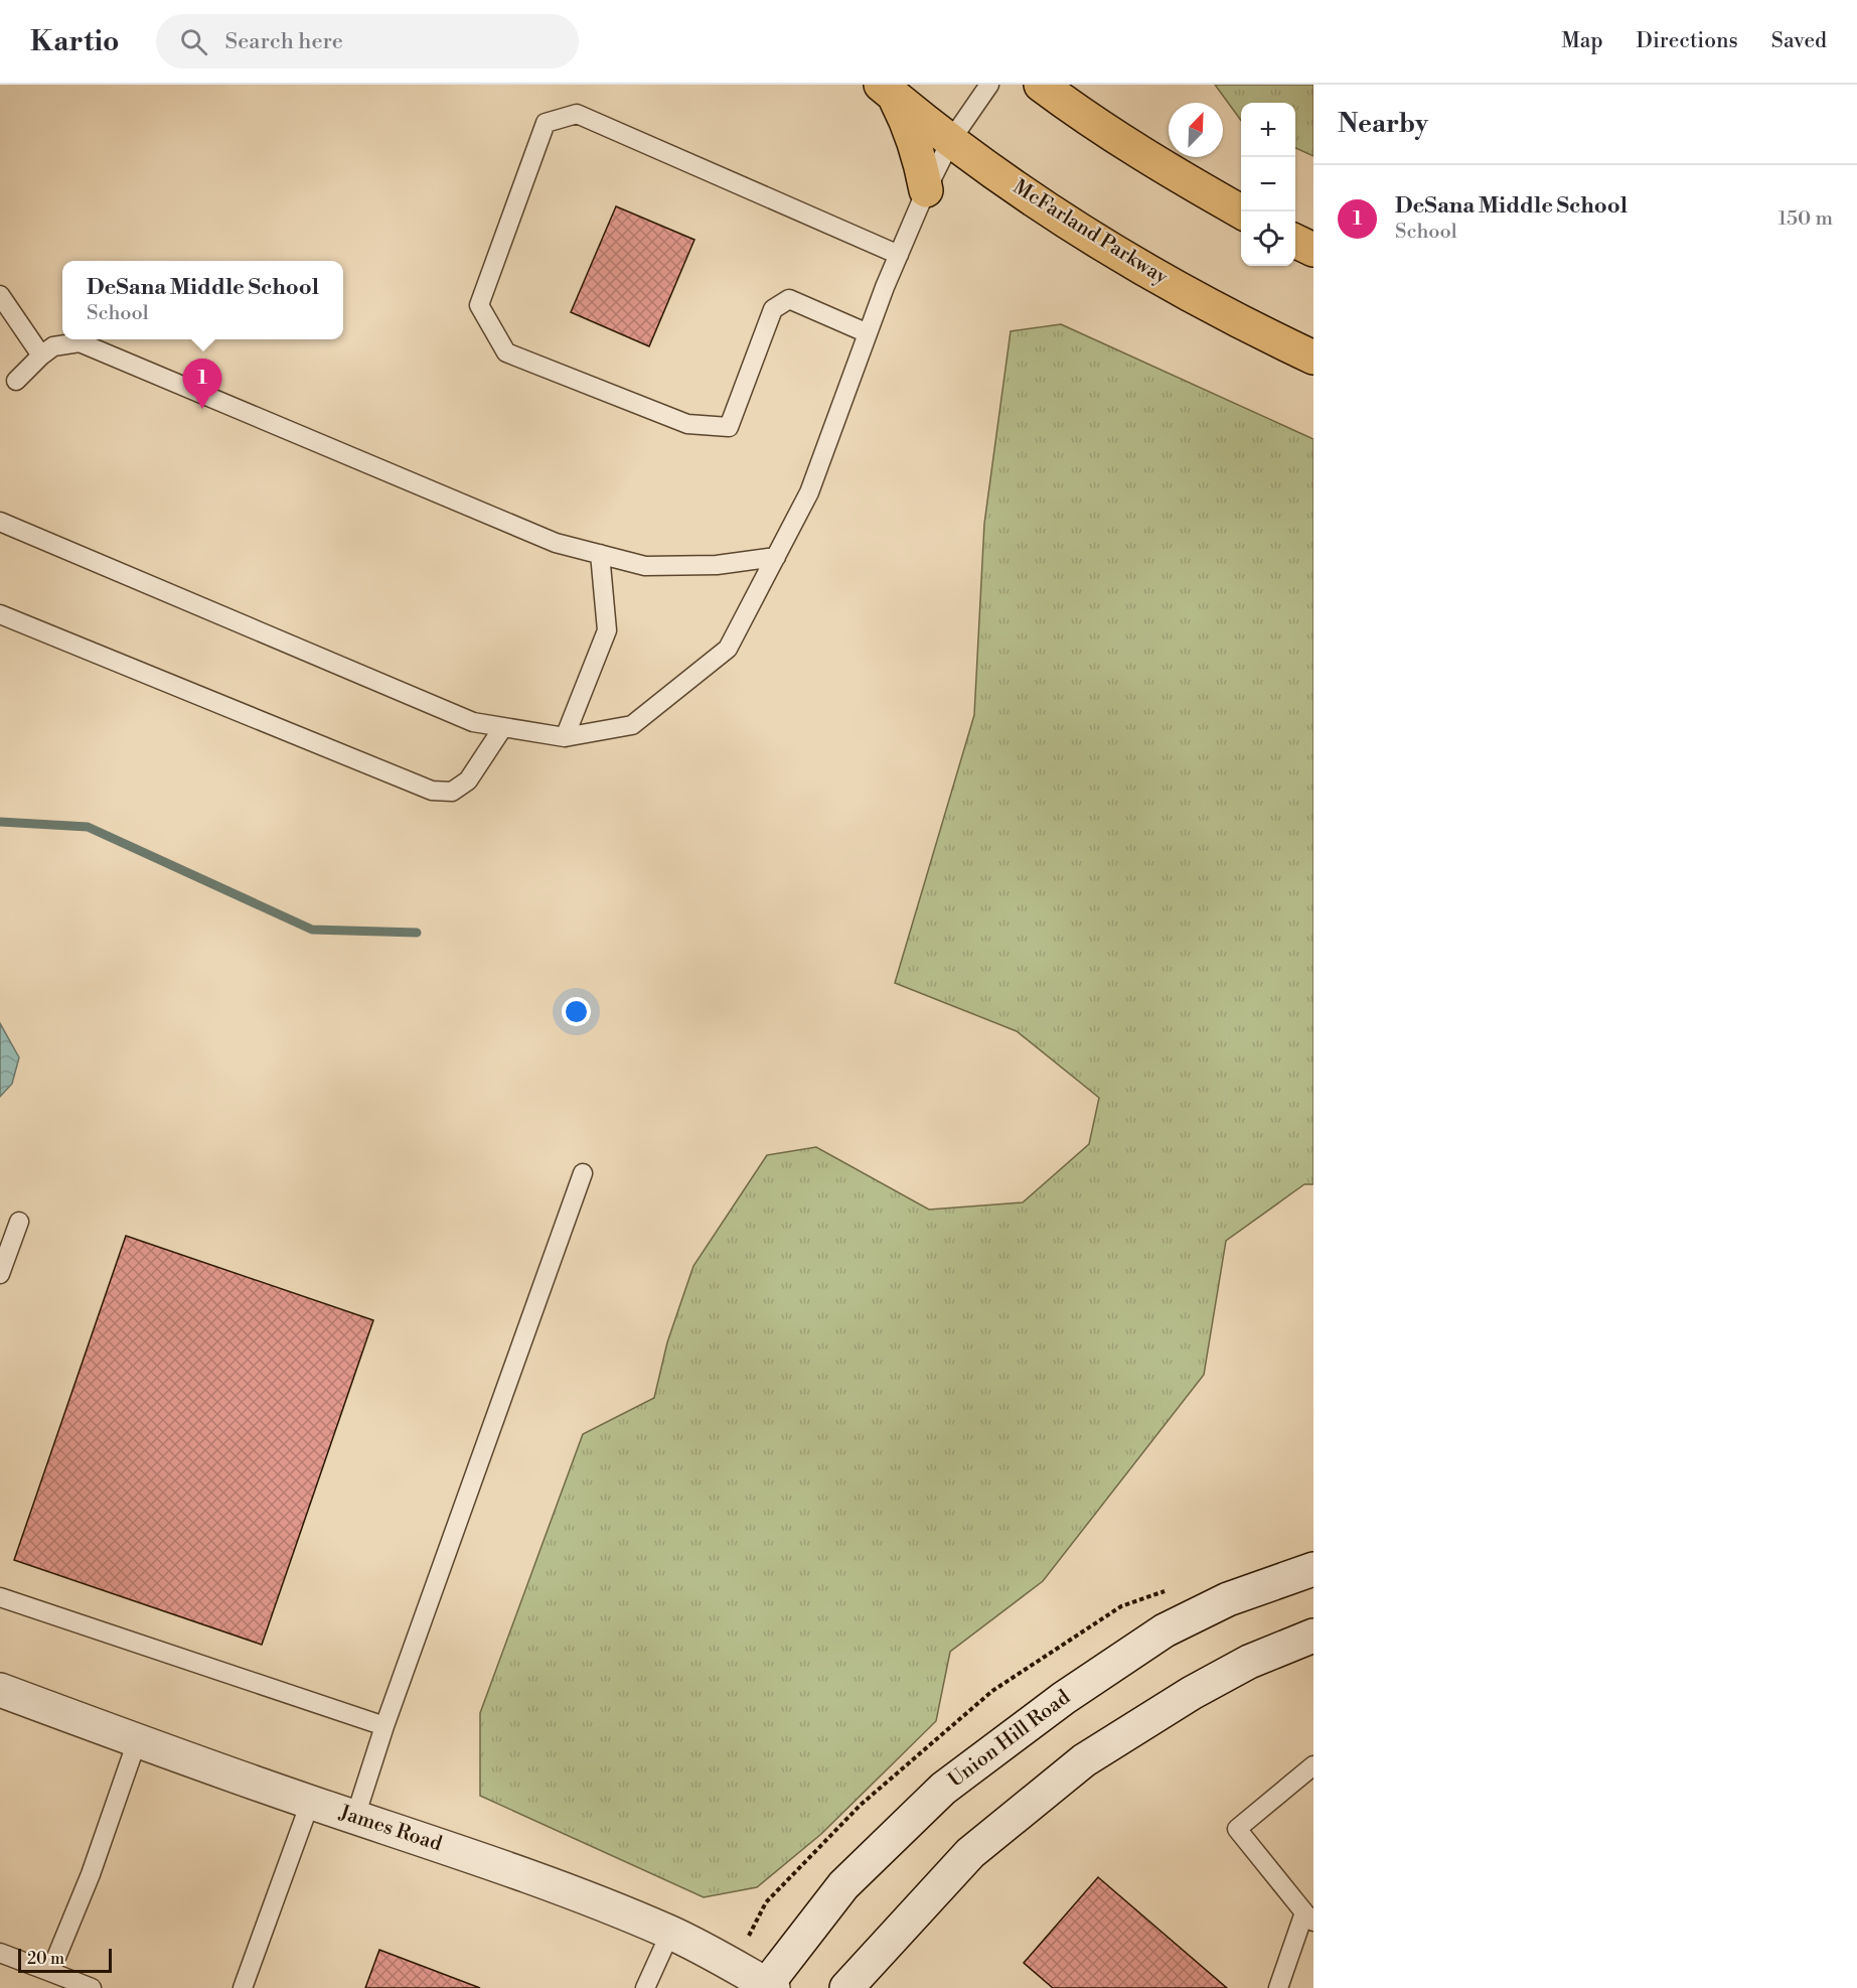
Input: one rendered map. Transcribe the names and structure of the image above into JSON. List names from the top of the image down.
{
  "streets": {
    "main road": ["McFarland Parkway"],
    "street": ["Union Hill Road", "James Road"]
  },
  "crossings": [
    ["Union Hill Road", "James Road"]
  ],
  "scale_bar": "20 m",
  "north": "top right",
  "page": {
    "header": "Kartio",
    "search": "Search here",
    "nav": ["Map", "Directions", "Saved"],
    "heading": "Nearby",
    "map_buttons": ["+", "−"],
    "list": [
      {
        "mark": "1",
        "name": "DeSana Middle School",
        "note": "School",
        "value": "150 m"
      }
    ],
    "popup": ["DeSana Middle School", "School"],
    "pins": "1",
    "scale": "20 m"
  }
}
